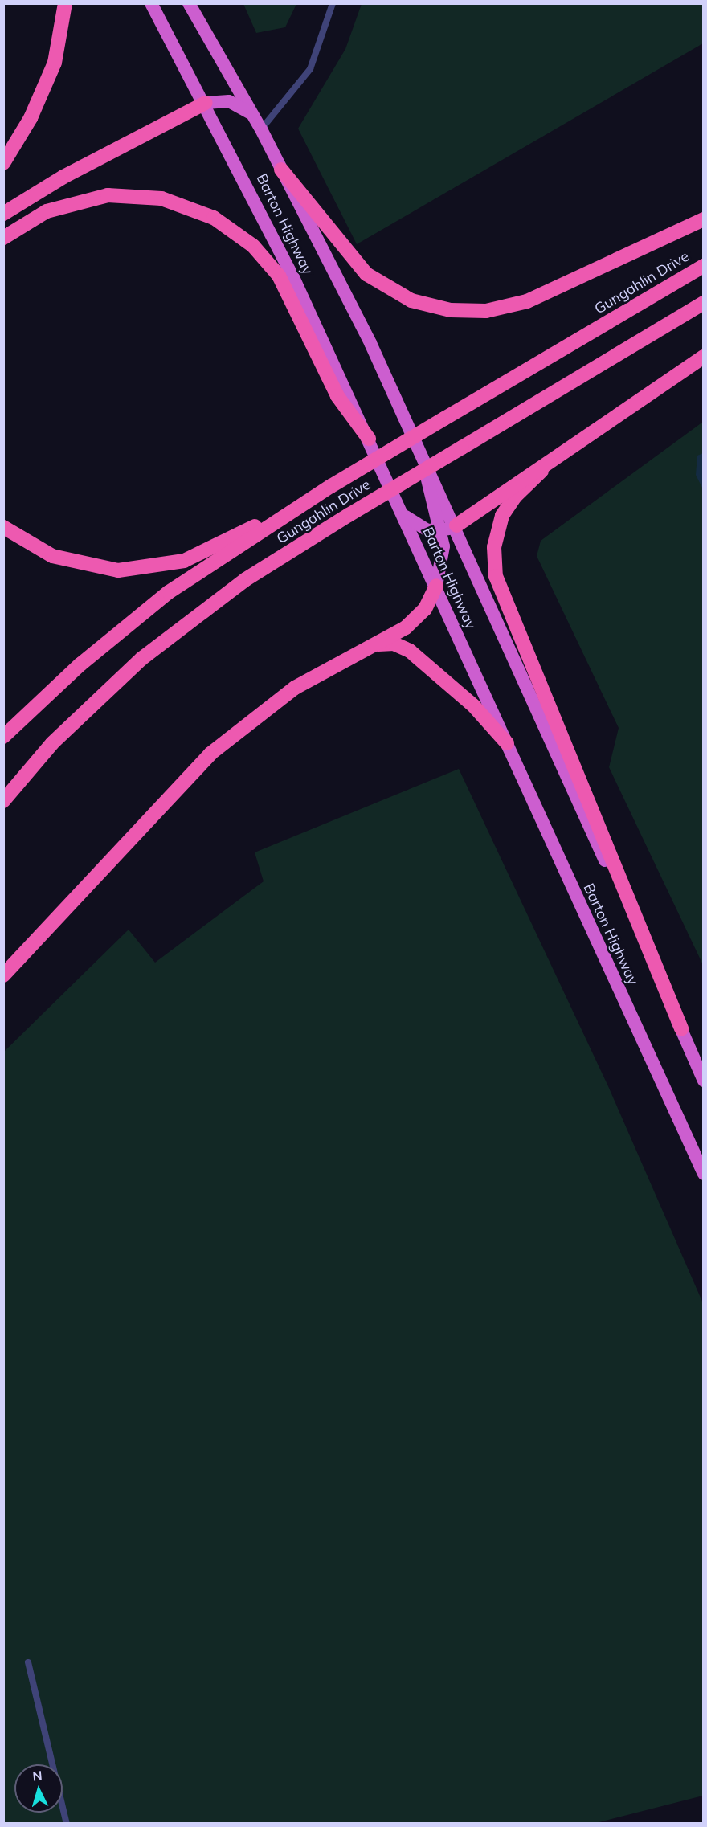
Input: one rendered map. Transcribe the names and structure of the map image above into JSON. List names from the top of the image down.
{
  "streets": {
    "highway": ["Barton Highway", "Gungahlin Drive"]
  },
  "north": "top"
}
